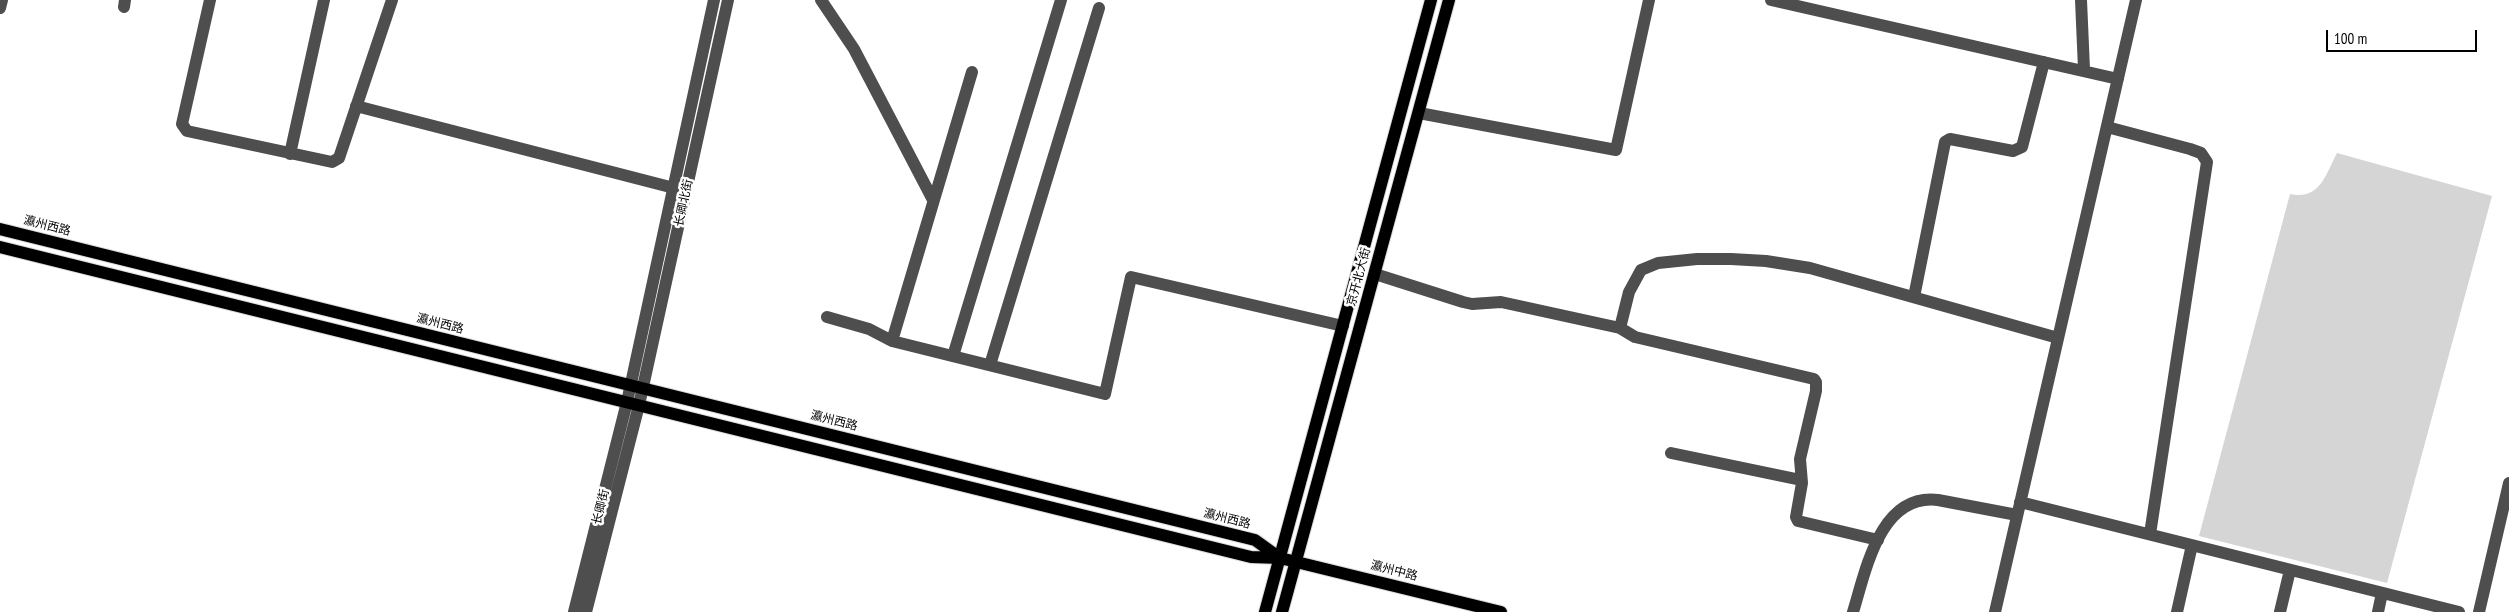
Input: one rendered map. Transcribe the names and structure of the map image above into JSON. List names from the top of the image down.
{
  "streets": {
    "main road": ["瀛州西路", "京开北大街", "瀛州中路"],
    "street": ["长卿北街", "长卿街"]
  },
  "crossings": [
    ["长卿北街", "瀛州西路"],
    ["长卿北街", "长卿街"],
    ["瀛州西路", "京开北大街"],
    ["瀛州西路", "瀛州中路"],
    ["京开北大街", "瀛州中路"]
  ],
  "scale_bar": "100 m"
}
